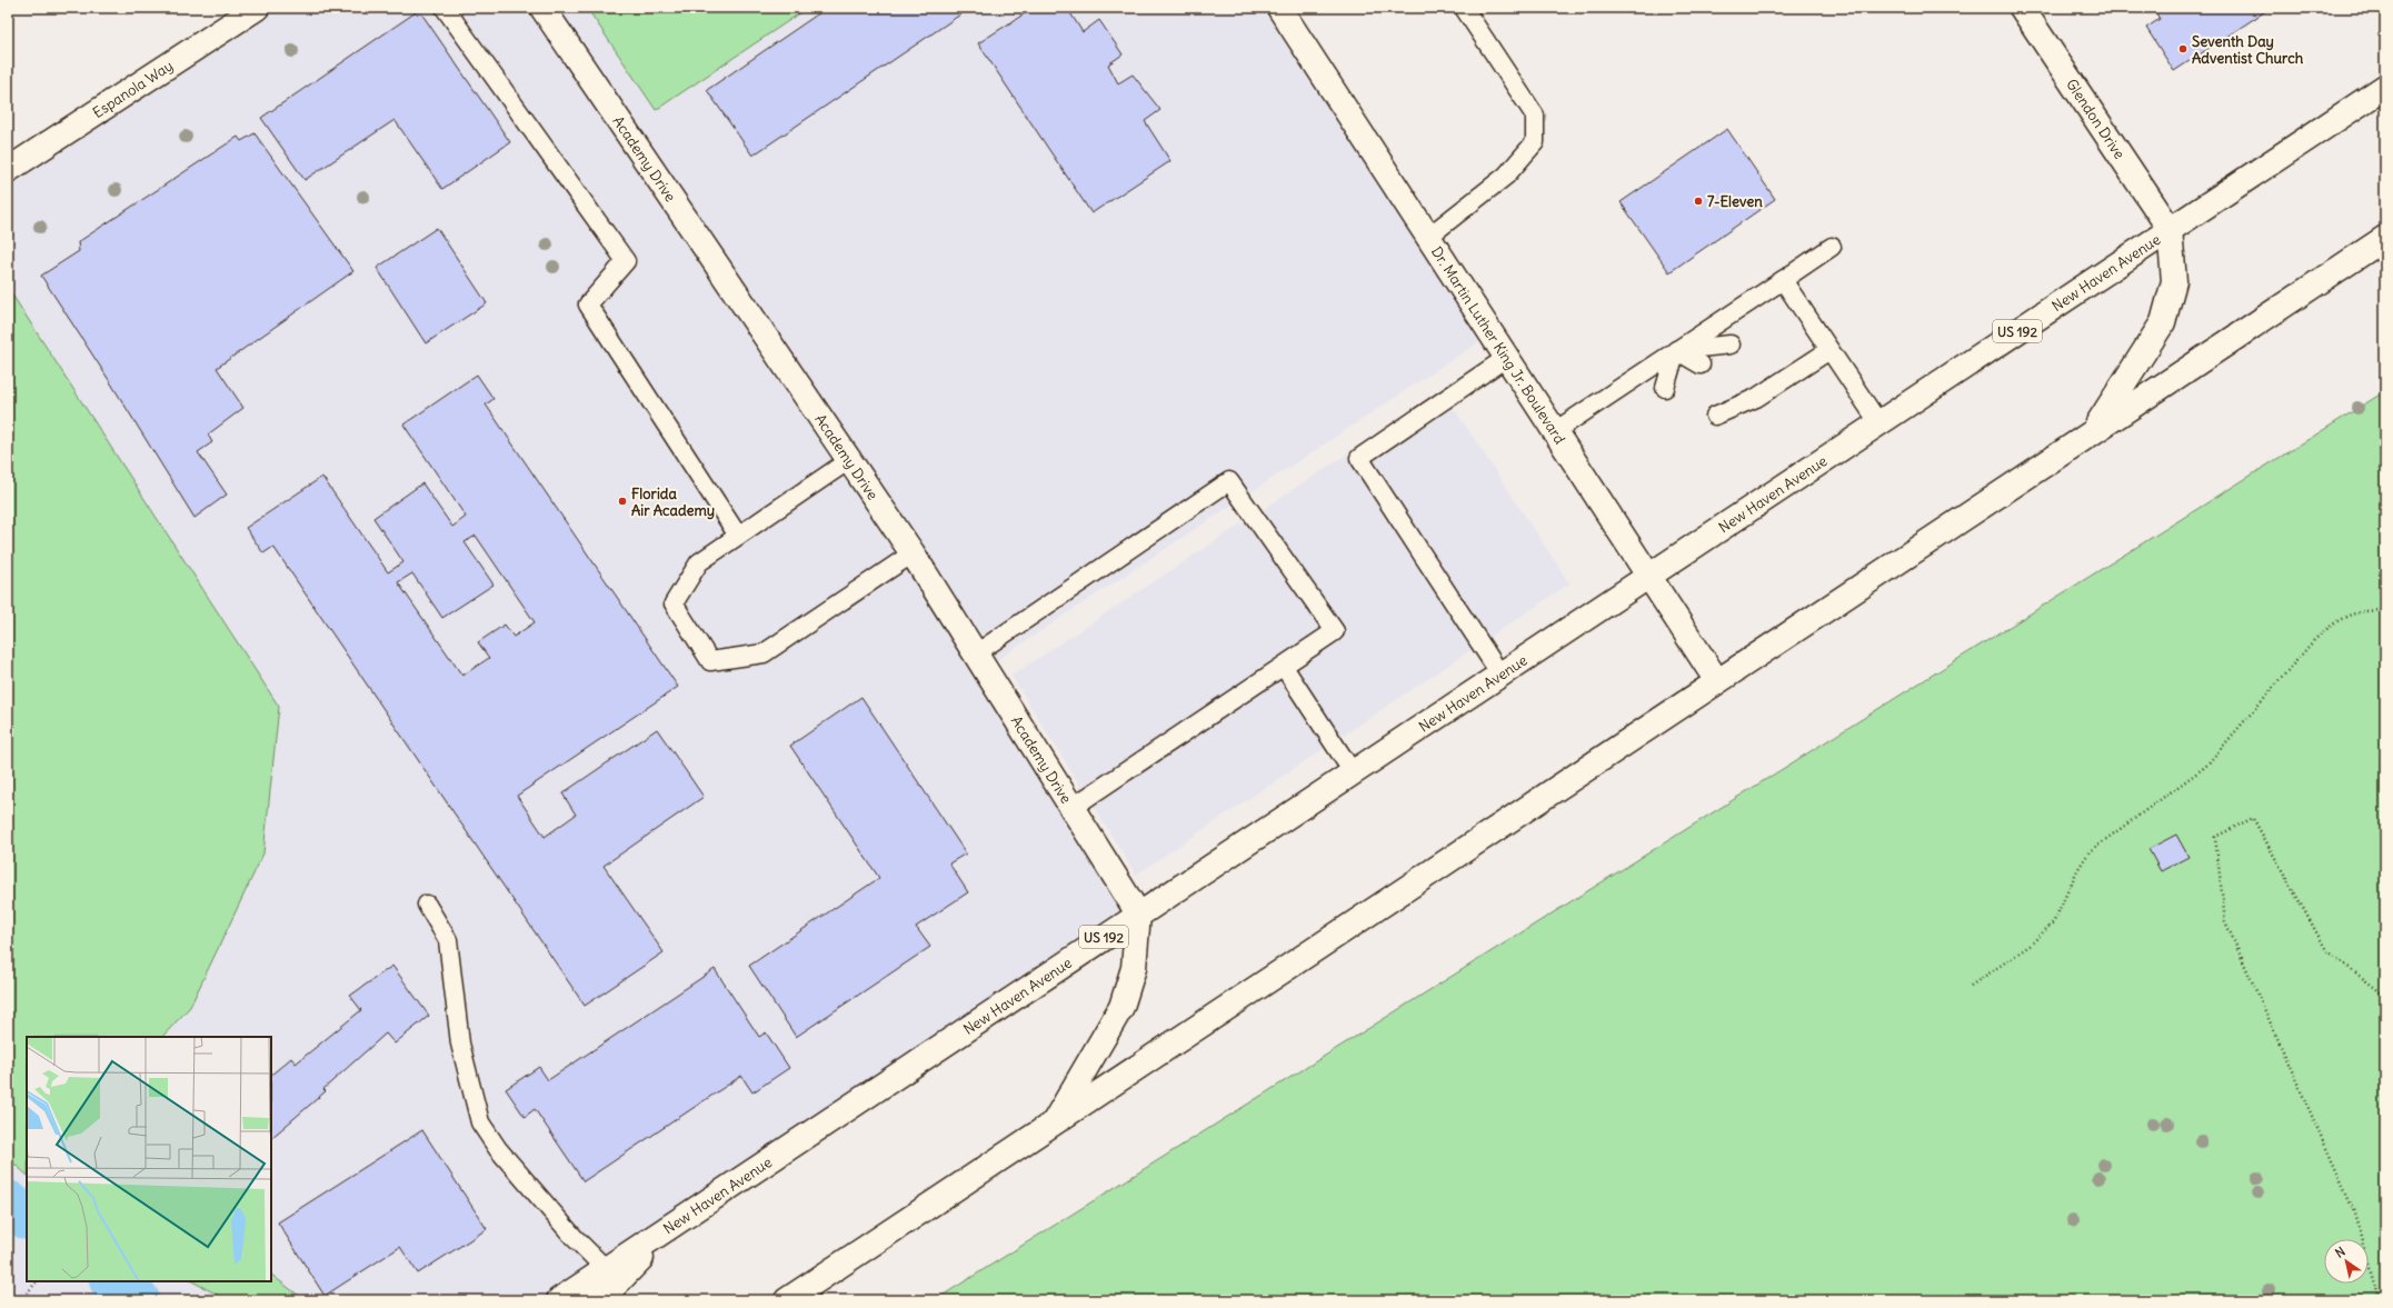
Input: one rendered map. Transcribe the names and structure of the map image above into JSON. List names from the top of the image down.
{
  "streets": {
    "main road": [
      "Espanola Way",
      "Glendon Drive",
      "Academy Drive",
      "New Haven Avenue",
      "US 192",
      "Dr. Martin Luther King Jr. Boulevard"
    ]
  },
  "crossings": [
    ["Glendon Drive", "New Haven Avenue"],
    ["Academy Drive", "New Haven Avenue"],
    ["New Haven Avenue", "Dr. Martin Luther King Jr. Boulevard"]
  ],
  "places": ["Seventh Day Adventist Church", "7-Eleven", "Florida Air Academy"],
  "north": "top left"
}
